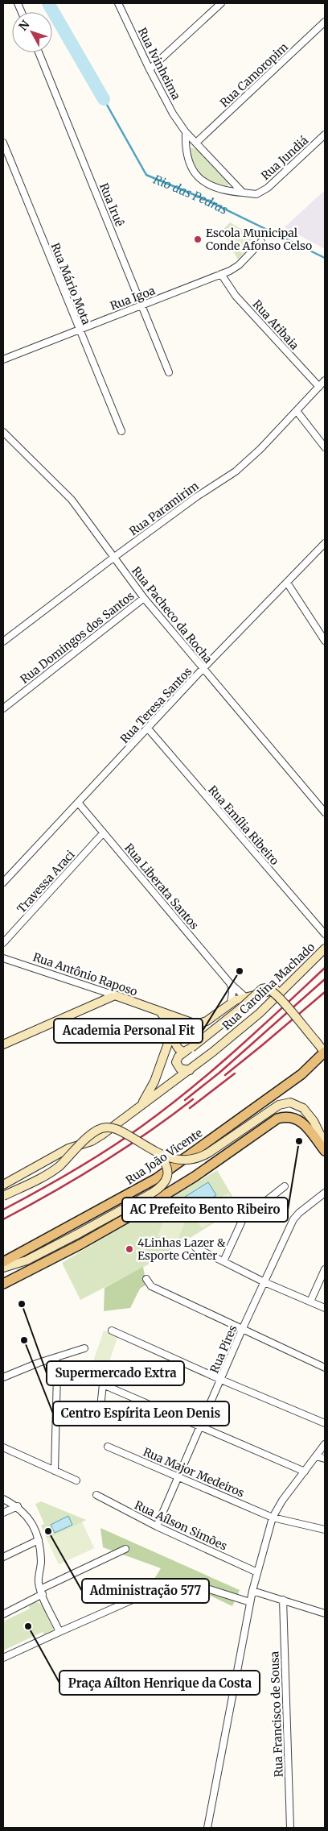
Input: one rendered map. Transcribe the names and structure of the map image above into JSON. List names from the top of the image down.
{
  "streets": {
    "main road": ["Rua Antônio Raposo", "Rua Carolina Machado", "Rua João Vicente"],
    "street": [
      "Rua Ivinheima",
      "Rua Camoropim",
      "Rua Jundiá",
      "Rua Iruê",
      "Rua Mário Mota",
      "Rua Igoa",
      "Rua Atibaia",
      "Rua Paramirim",
      "Rua Pacheco da Rocha",
      "Rua Domingos dos Santos",
      "Rua Teresa Santos",
      "Rua Emília Ribeiro",
      "Travessa Araci",
      "Rua Liberata Santos",
      "Rua Pires",
      "Rua Major Medeiros",
      "Rua Aílson Simões",
      "Rua Francisco de Sousa"
    ]
  },
  "crossings": [
    ["Rua Ivinheima", "Rua Camoropim"],
    ["Rua Ivinheima", "Rua Jundiá"],
    ["Rua Iruê", "Rua Igoa"],
    ["Rua Mário Mota", "Rua Igoa"],
    ["Rua Igoa", "Rua Atibaia"],
    ["Rua Atibaia", "Rua Paramirim"],
    ["Rua Paramirim", "Rua Pacheco da Rocha"],
    ["Rua Pacheco da Rocha", "Rua Domingos dos Santos"],
    ["Rua Pacheco da Rocha", "Rua Teresa Santos"],
    ["Rua Teresa Santos", "Rua Emília Ribeiro"],
    ["Rua Teresa Santos", "Rua Liberata Santos"],
    ["Travessa Araci", "Rua Liberata Santos"],
    ["Rua Liberata Santos", "Rua Antônio Raposo"],
    ["Rua Antônio Raposo", "Rua Carolina Machado"],
    ["Rua Pires", "Rua Major Medeiros"],
    ["Rua Pires", "Rua Aílson Simões"]
  ],
  "water": ["Rio das Pedras"],
  "places": [
    "Escola Municipal Conde Afonso Celso",
    "Academia Personal Fit",
    "AC Prefeito Bento Ribeiro",
    "4Linhas Lazer & Esporte Center",
    "Supermercado Extra",
    "Centro Espírita Leon Denis",
    "Administração 577",
    "Praça Aílton Henrique da Costa"
  ],
  "north": "top left"
}
